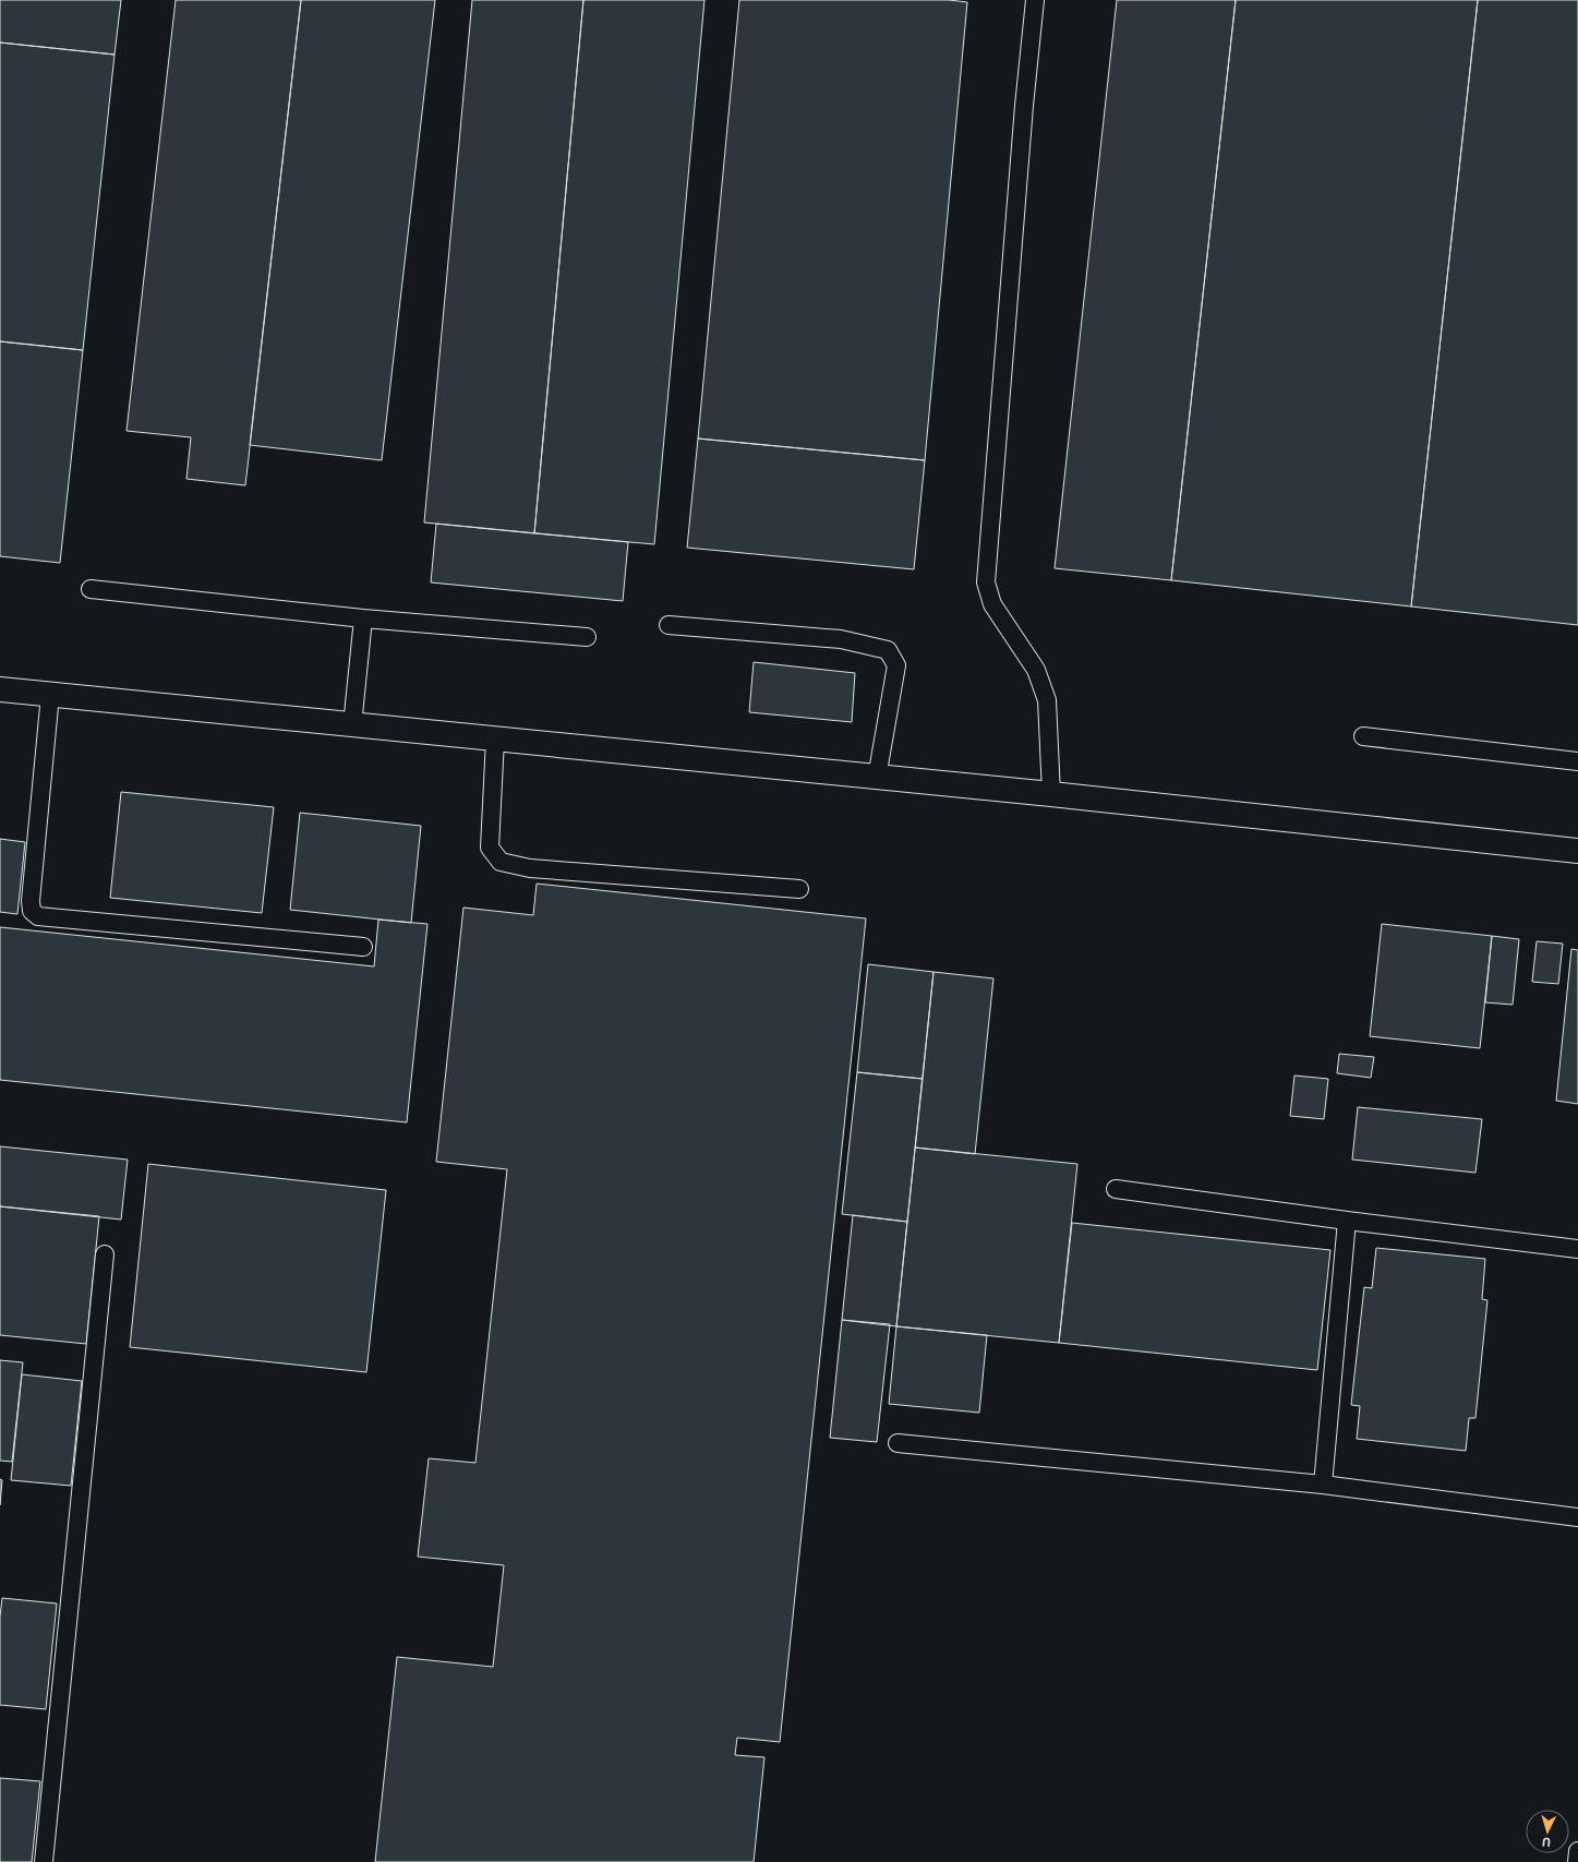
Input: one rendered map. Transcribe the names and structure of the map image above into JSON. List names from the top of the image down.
{
  "north": "bottom"
}
